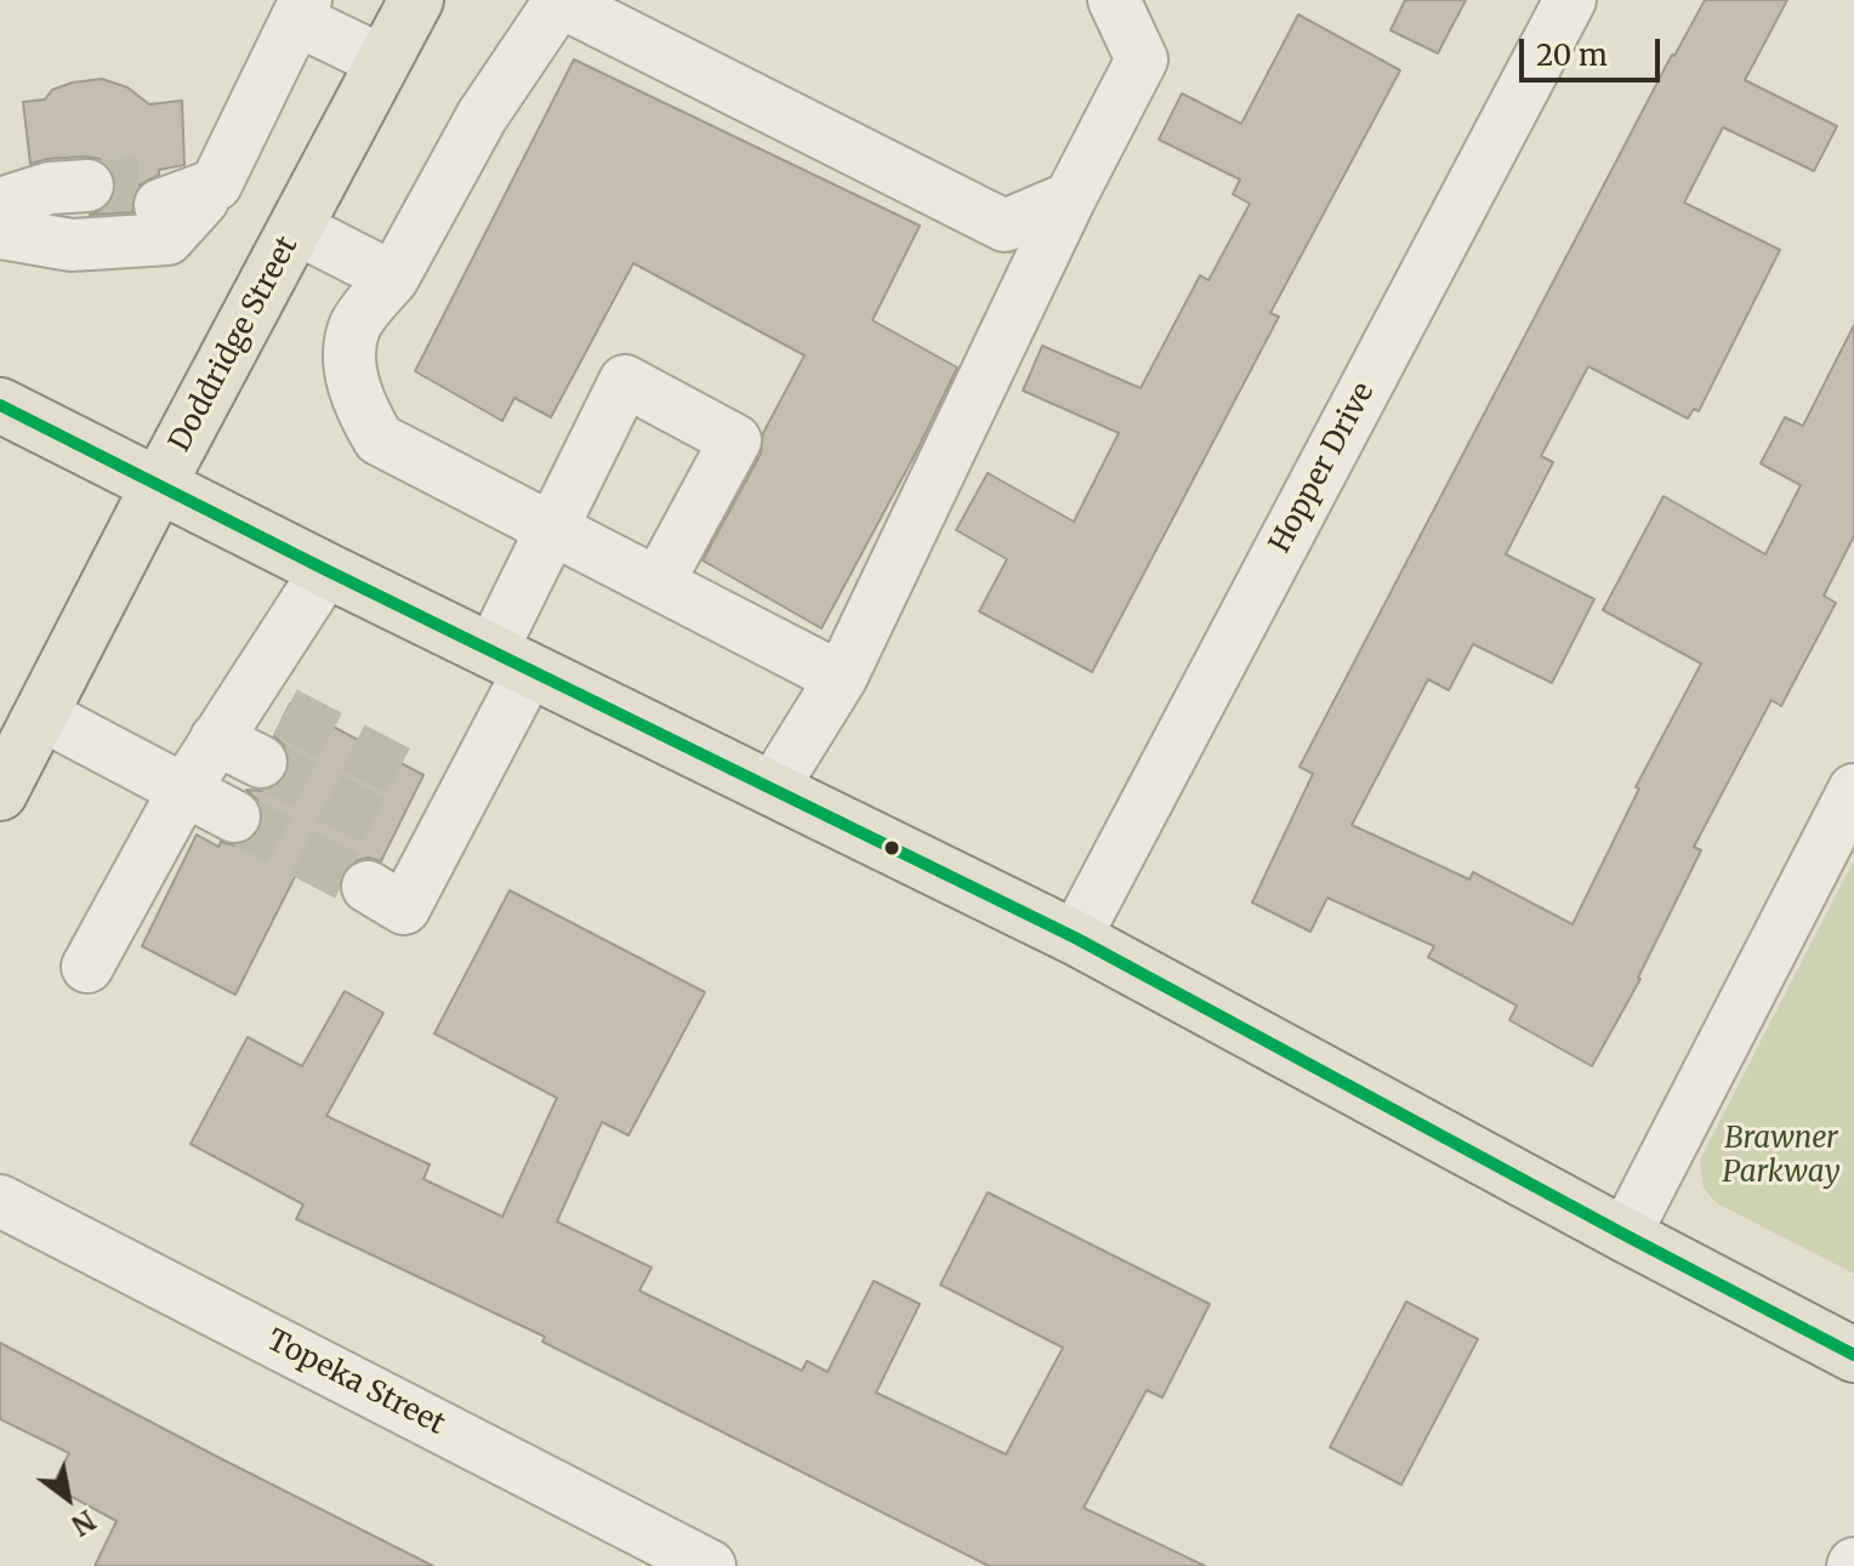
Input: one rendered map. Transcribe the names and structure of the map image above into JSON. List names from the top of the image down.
{
  "streets": {
    "main road": ["Doddridge Street"],
    "street": ["Hopper Drive", "Topeka Street"]
  },
  "parks": ["Brawner Parkway"],
  "scale_bar": "20 m",
  "north": "bottom right"
}
